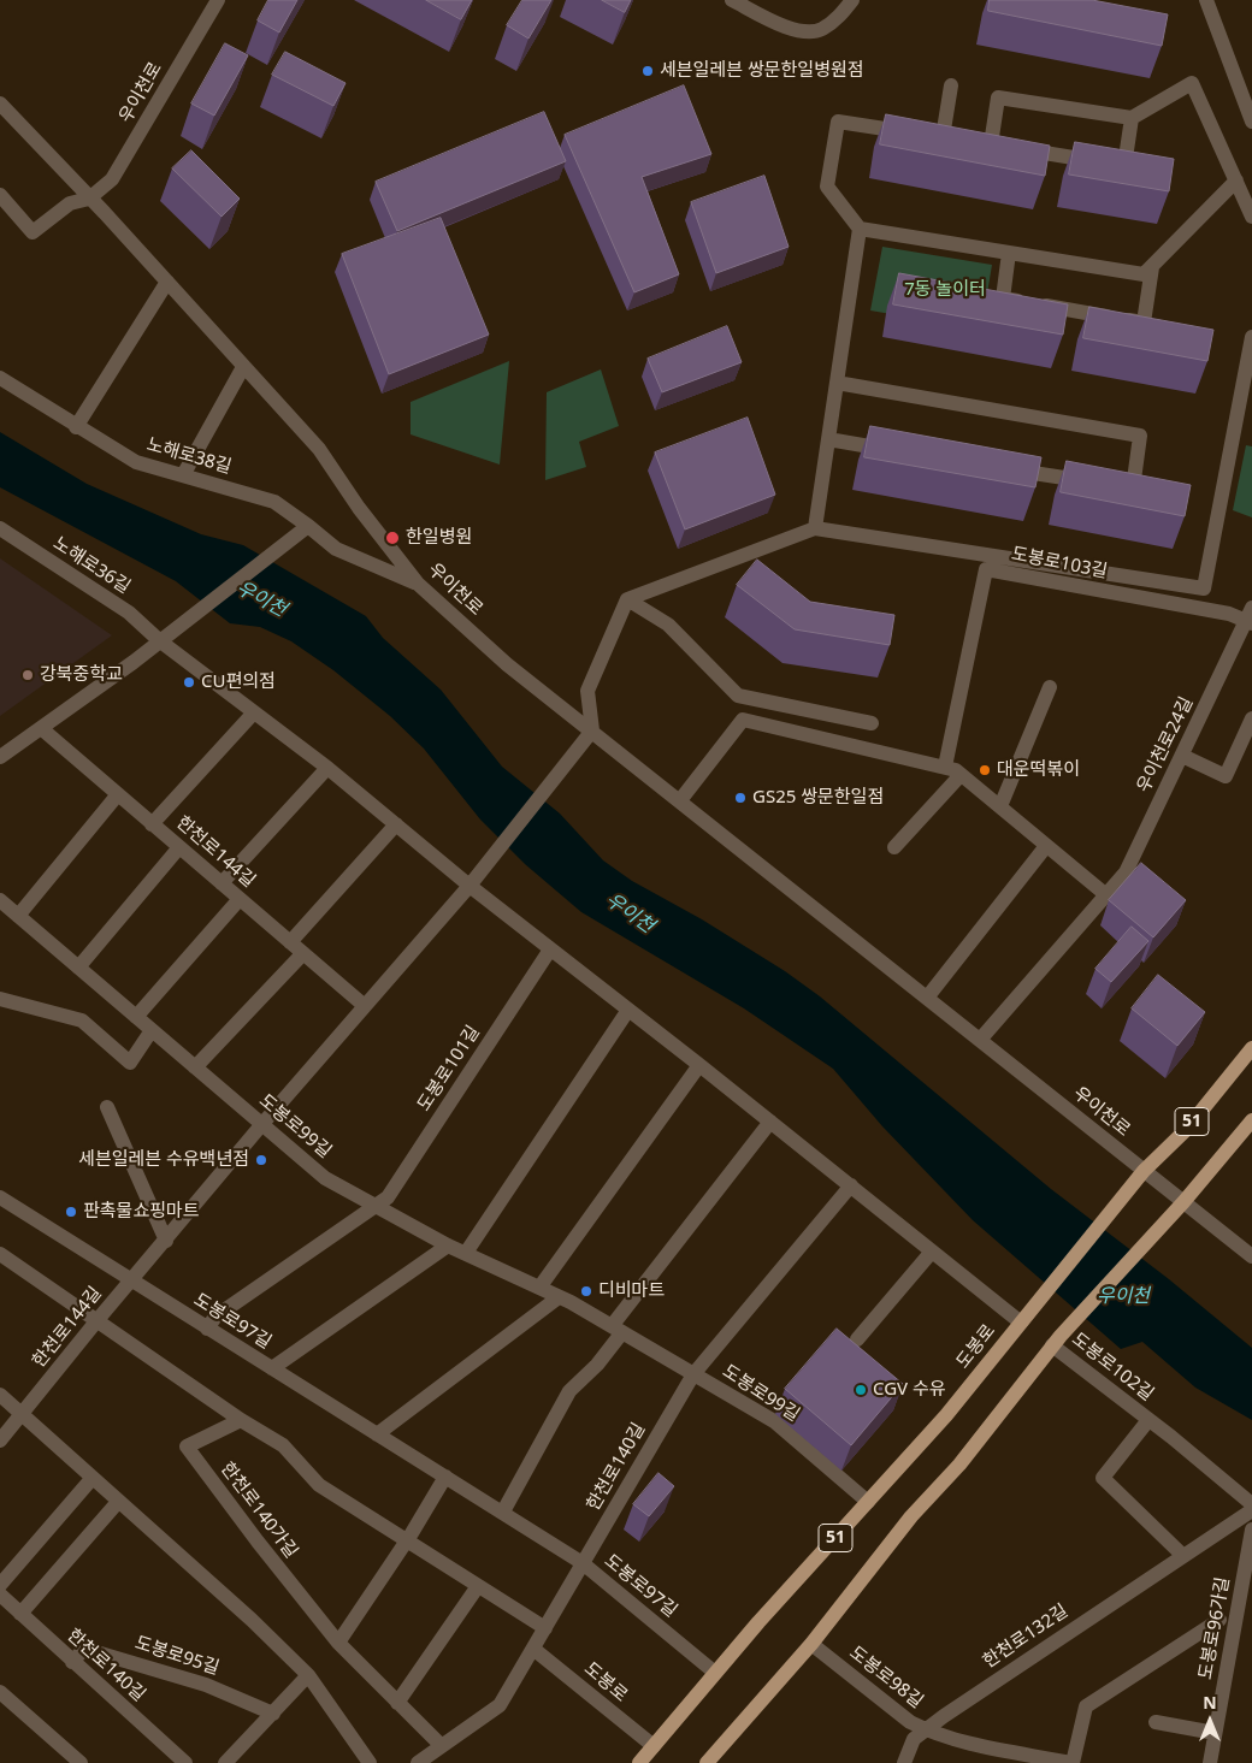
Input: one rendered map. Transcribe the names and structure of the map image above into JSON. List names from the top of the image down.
{
  "streets": {
    "main road": ["51", "도봉로"],
    "street": [
      "우이천로",
      "노해로38길",
      "도봉로103길",
      "노해로36길",
      "우이천로24길",
      "한천로144길",
      "도봉로101길",
      "도봉로99길",
      "도봉로97길",
      "도봉로102길",
      "한천로140길",
      "한천로140가길",
      "도봉로96가길",
      "한천로132길",
      "도봉로95길",
      "도봉로98길"
    ]
  },
  "crossings": [
    ["우이천로", "노해로38길"],
    ["우이천로", "우이천로24길"],
    ["우이천로", "한천로144길"],
    ["우이천로", "51"],
    ["우이천로", "도봉로"],
    ["도봉로103길", "우이천로24길"],
    ["한천로144길", "도봉로99길"],
    ["한천로144길", "도봉로97길"],
    ["도봉로101길", "도봉로99길"],
    ["51", "도봉로102길"],
    ["51", "도봉로98길"],
    ["도봉로99길", "도봉로"],
    ["도봉로99길", "한천로140길"],
    ["도봉로97길", "도봉로"],
    ["도봉로97길", "한천로140길"],
    ["도봉로", "한천로140길"],
    ["도봉로102길", "한천로132길"],
    ["한천로140길", "한천로140가길"],
    ["한천로140길", "도봉로95길"],
    ["한천로132길", "도봉로98길"]
  ],
  "water": ["우이천"],
  "parks": ["7동 놀이터"],
  "places": [
    "세븐일레븐 쌍문한일병원점",
    "한일병원",
    "강북중학교",
    "CU편의점",
    "대운떡볶이",
    "GS25 쌍문한일점",
    "세븐일레븐 수유백년점",
    "판촉물쇼핑마트",
    "디비마트",
    "CGV 수유"
  ],
  "north": "top"
}
